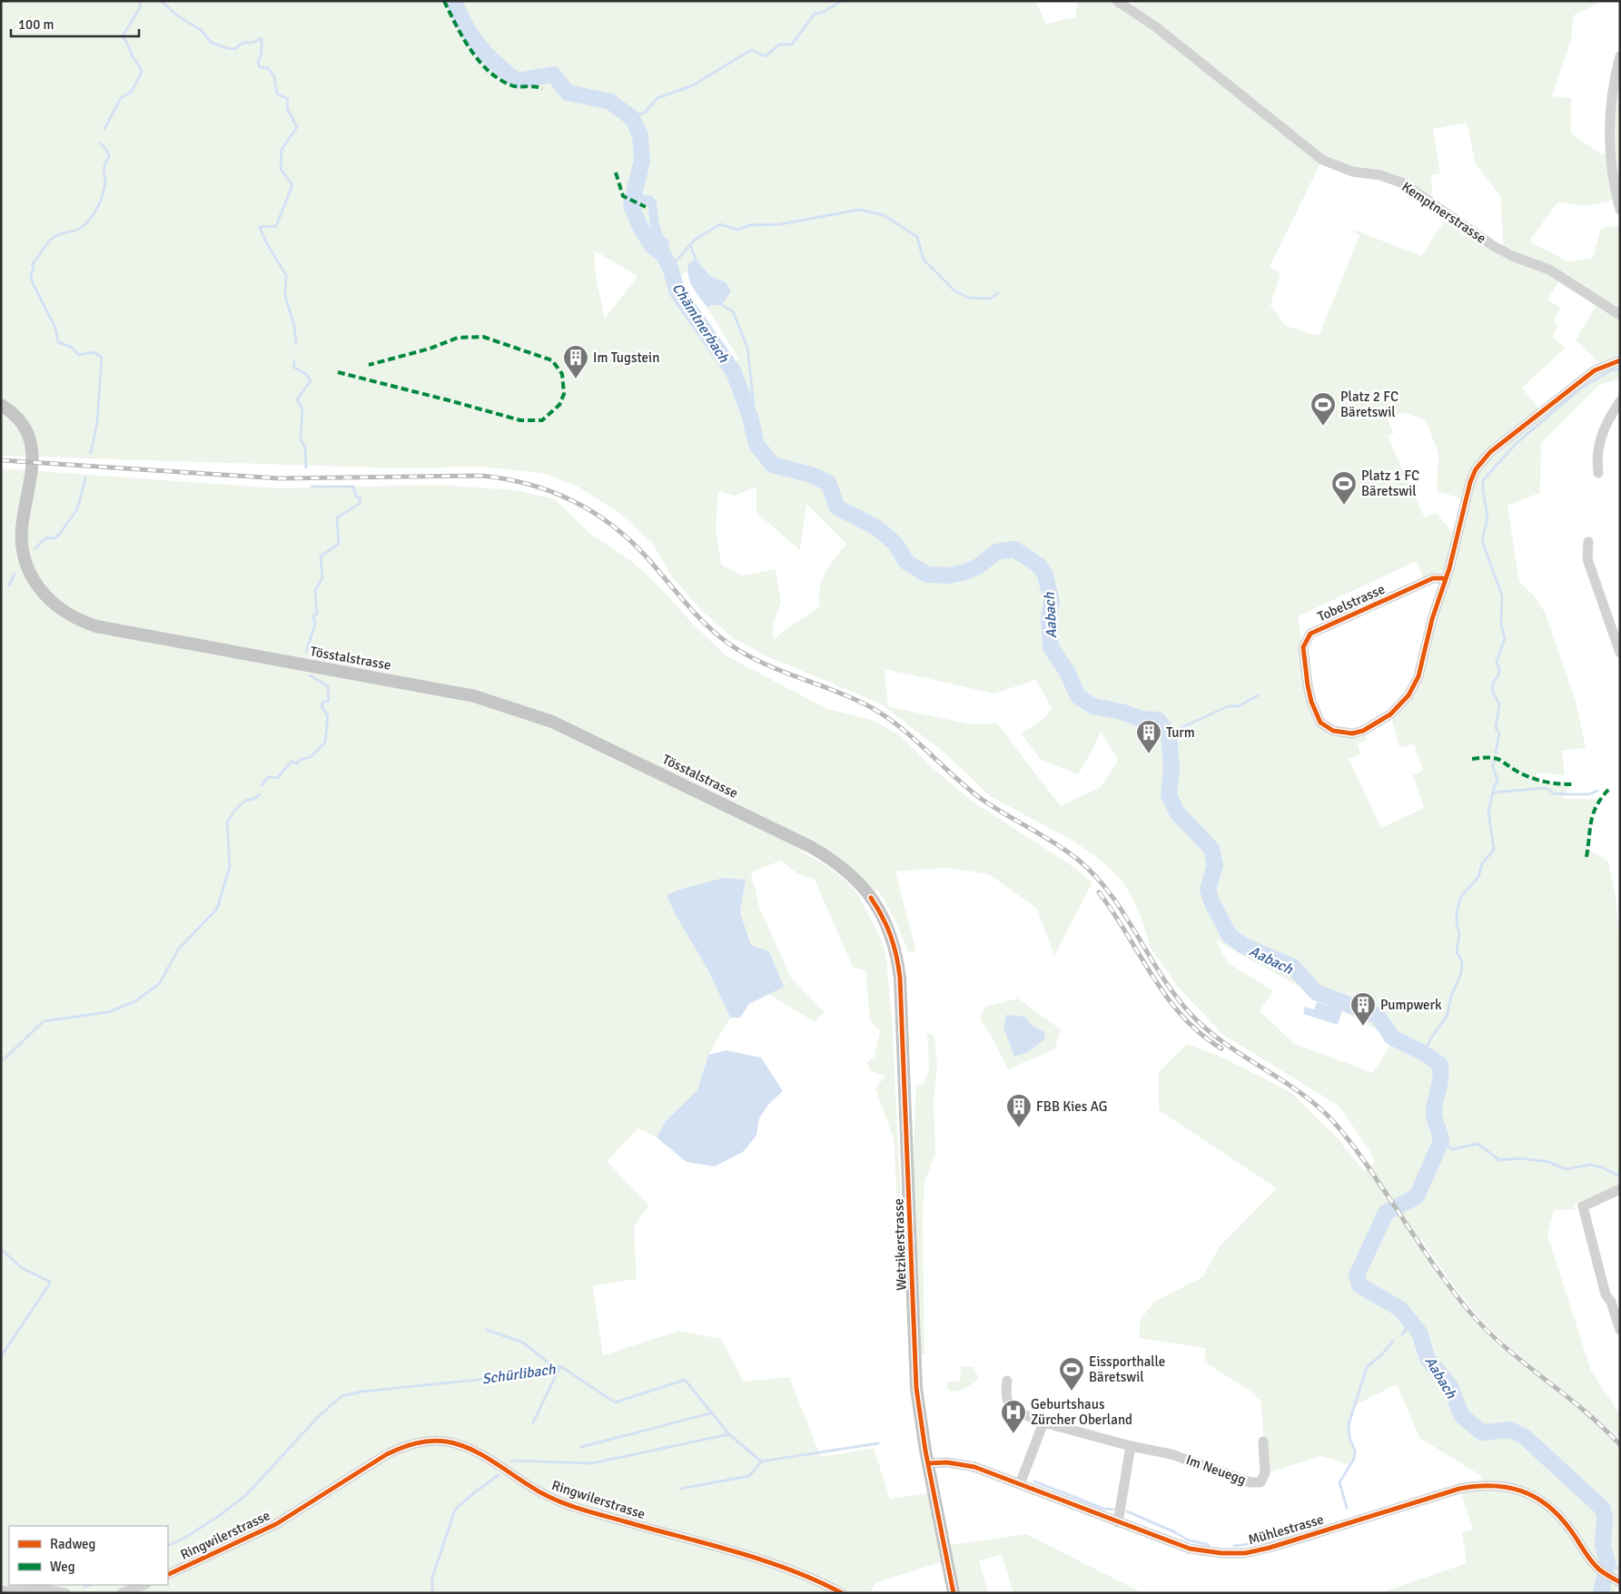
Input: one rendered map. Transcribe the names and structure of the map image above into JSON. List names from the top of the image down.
{
  "streets": {
    "main road": ["Tösstalstrasse", "Wetzikerstrasse"],
    "street": [
      "Kemptnerstrasse",
      "Tobelstrasse",
      "Im Neuegg",
      "Ringwilerstrasse",
      "Mühlestrasse"
    ]
  },
  "crossings": [
    ["Tösstalstrasse", "Wetzikerstrasse"],
    ["Wetzikerstrasse", "Mühlestrasse"]
  ],
  "water": ["Chämtnerbach", "Aabach", "Schürlibach"],
  "places": {
    "building": [
      "Im Tugstein",
      "Turm",
      "Pumpwerk",
      "FBB Kies AG"
    ],
    "sports": ["Platz 2 FC Bäretswil", "Platz 1 FC Bäretswil", "Eissporthalle Bäretswil"],
    "hospital": ["Geburtshaus Zürcher Oberland"]
  },
  "legend": ["Radweg", "Weg"],
  "scale_bar": "100 m"
}
